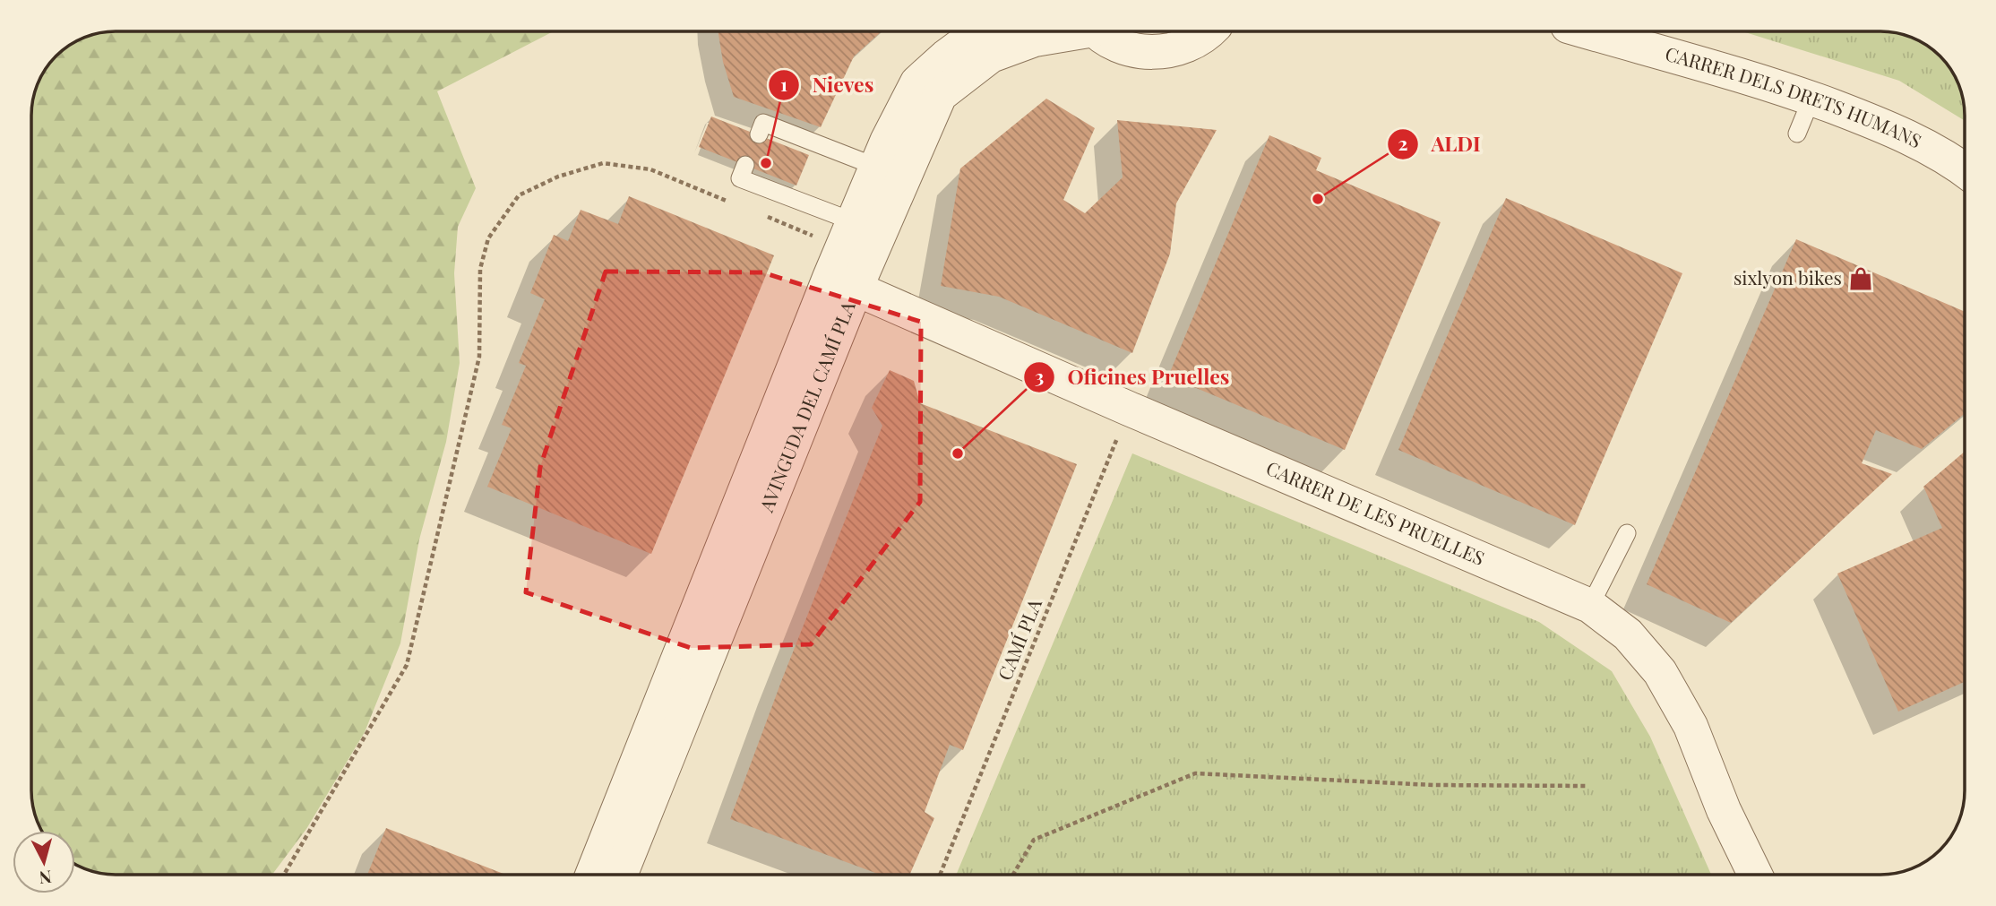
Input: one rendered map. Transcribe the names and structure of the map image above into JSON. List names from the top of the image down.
{
  "streets": {
    "street": ["CARRER DELS DRETS HUMANS", "AVINGUDA DEL CAMÍ PLA", "CARRER DE LES PRUELLES"],
    "path": ["CAMÍ PLA"]
  },
  "crossings": [
    ["AVINGUDA DEL CAMÍ PLA", "CARRER DE LES PRUELLES"],
    ["CARRER DE LES PRUELLES", "CAMÍ PLA"]
  ],
  "places": {
    "other": ["Nieves", "ALDI", "Oficines Pruelles"],
    "shop": ["sixlyon bikes"]
  },
  "north": "bottom"
}
